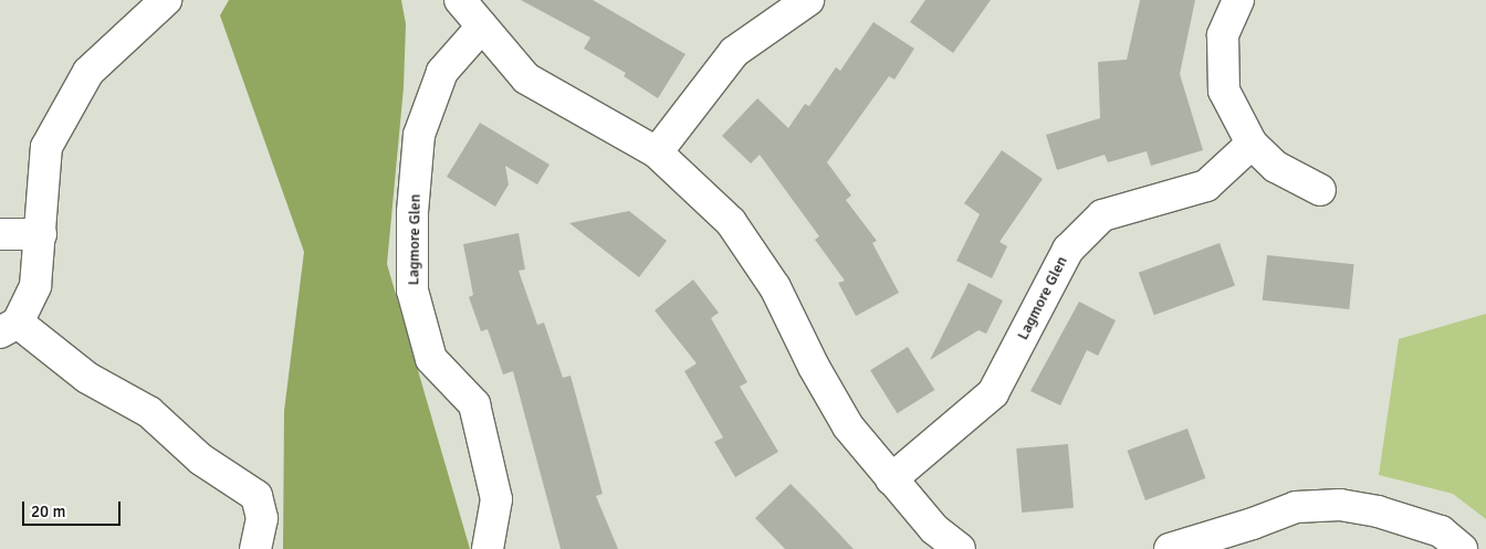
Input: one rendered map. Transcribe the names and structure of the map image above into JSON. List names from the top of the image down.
{
  "streets": {
    "street": ["Lagmore Glen"]
  },
  "scale_bar": "20 m"
}
